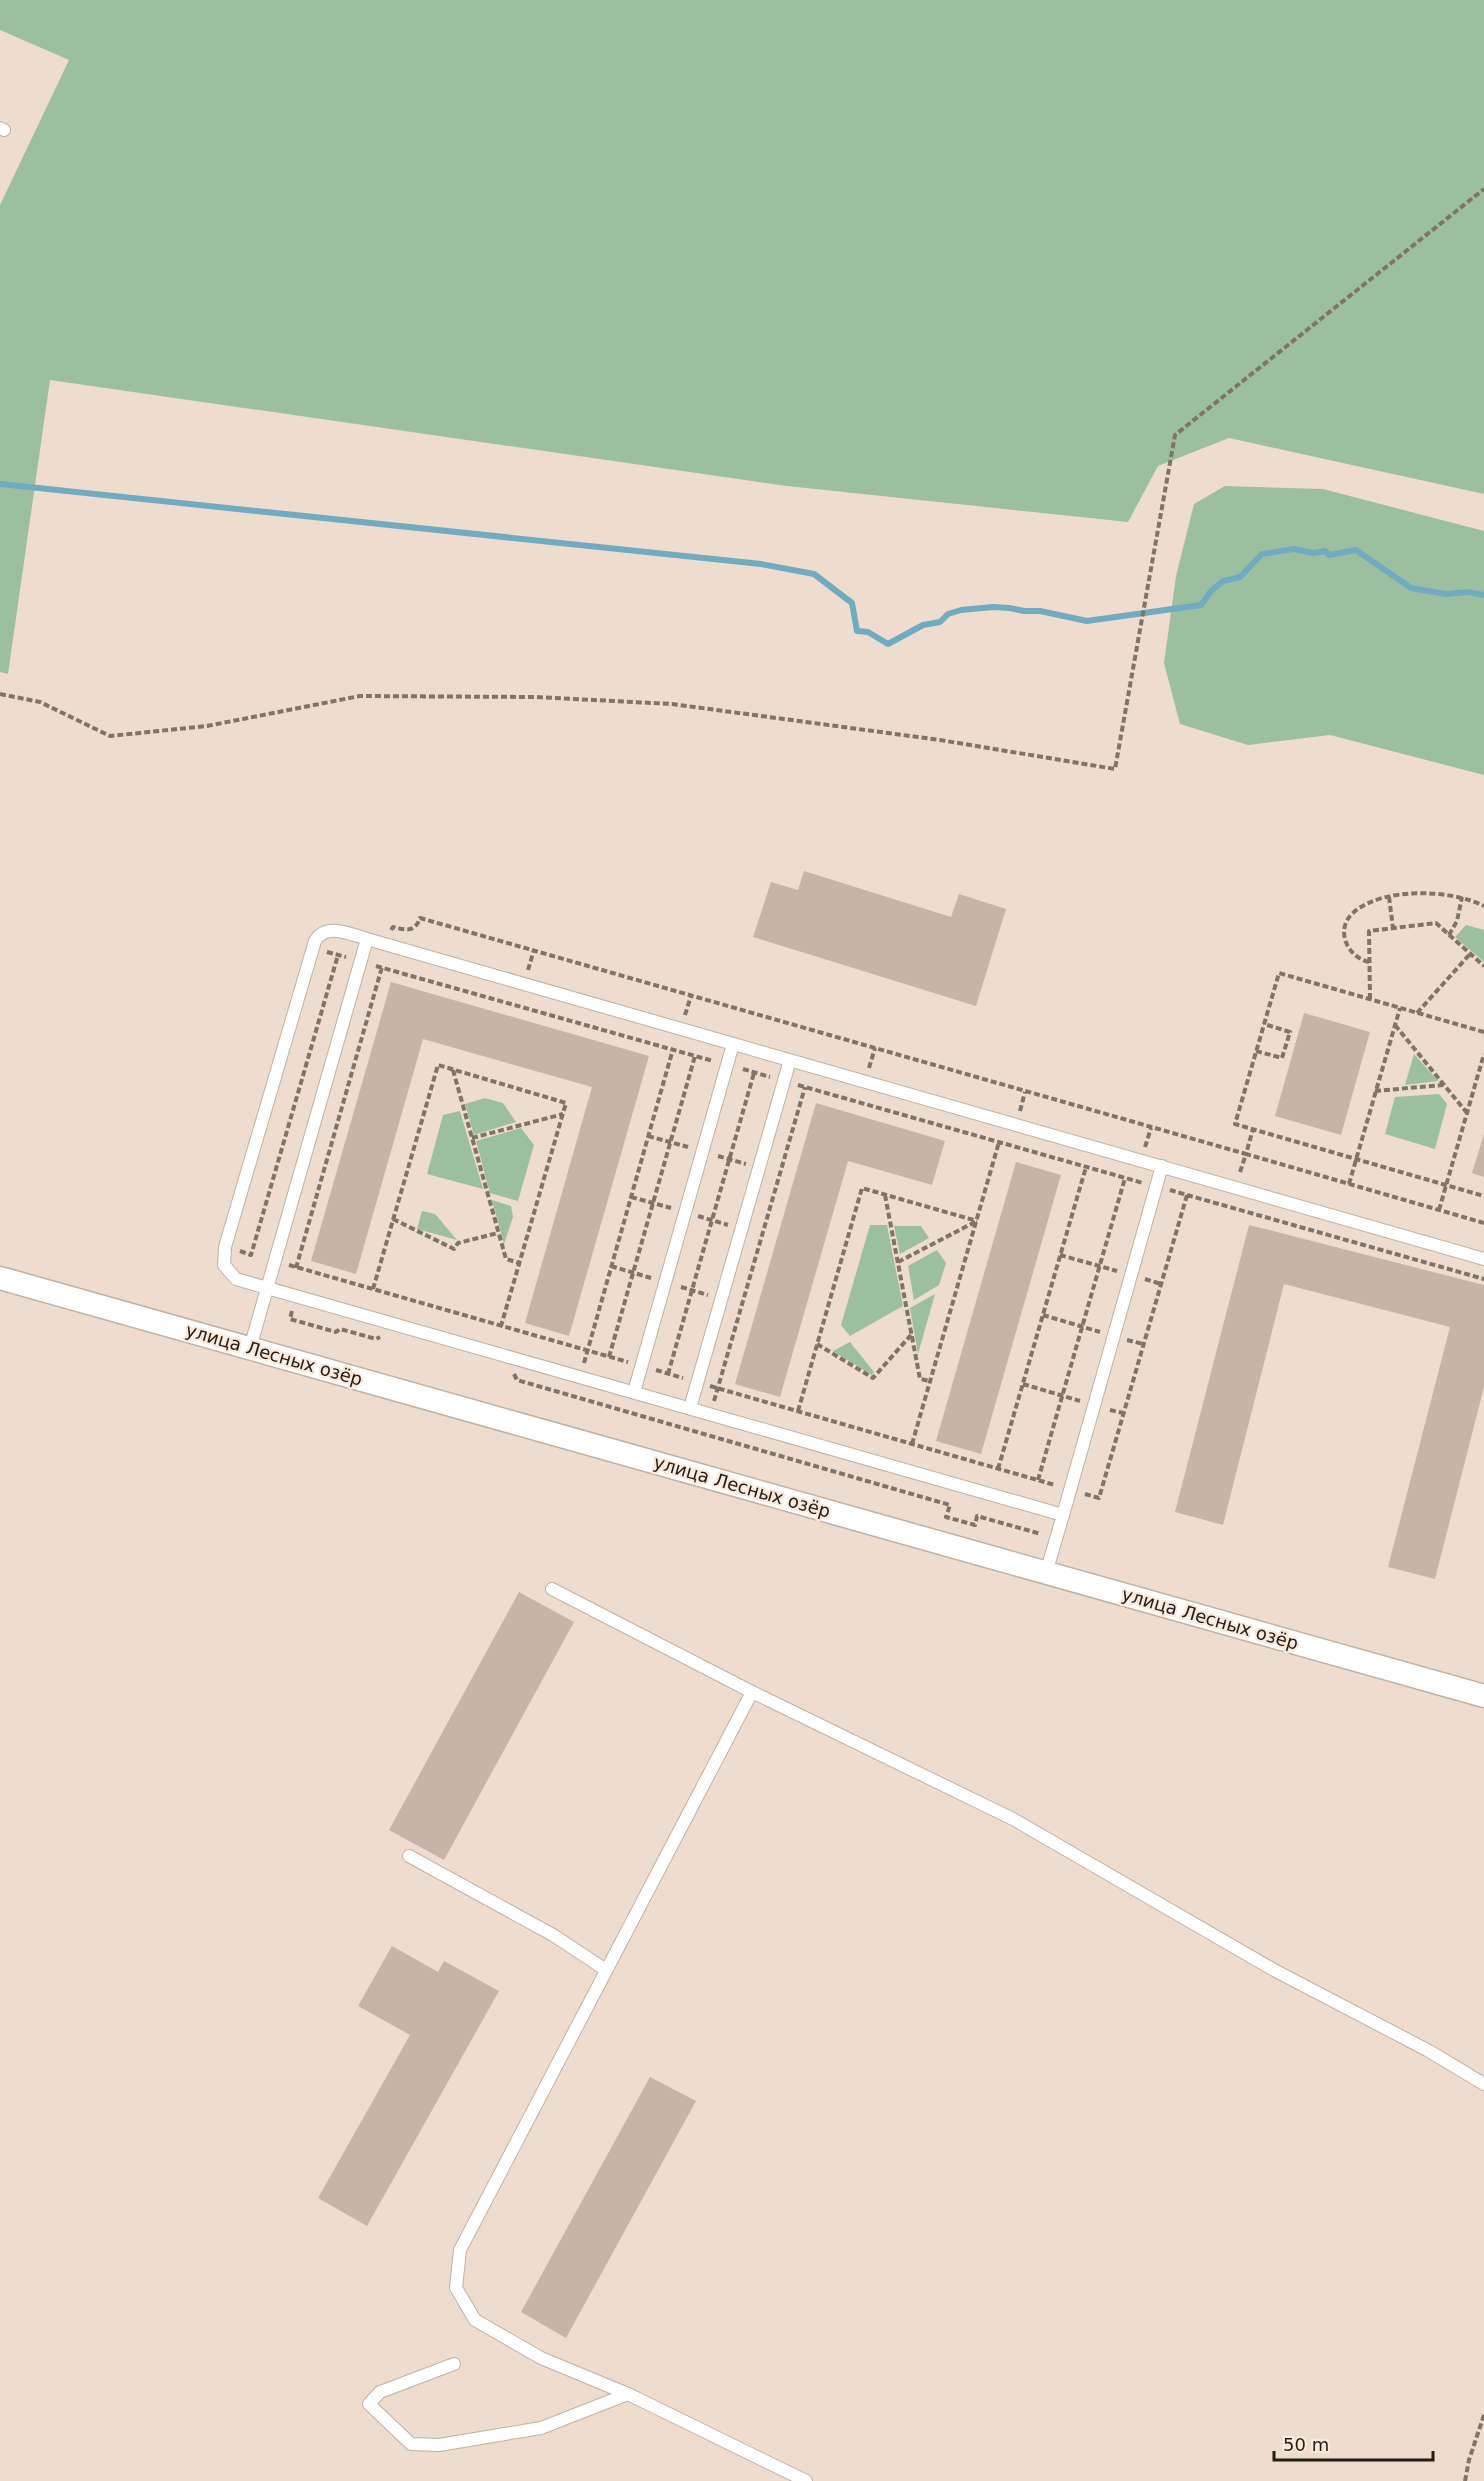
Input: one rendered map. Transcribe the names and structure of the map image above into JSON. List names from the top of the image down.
{
  "streets": {
    "street": ["улица Лесных озёр"]
  },
  "scale_bar": "50 m"
}
